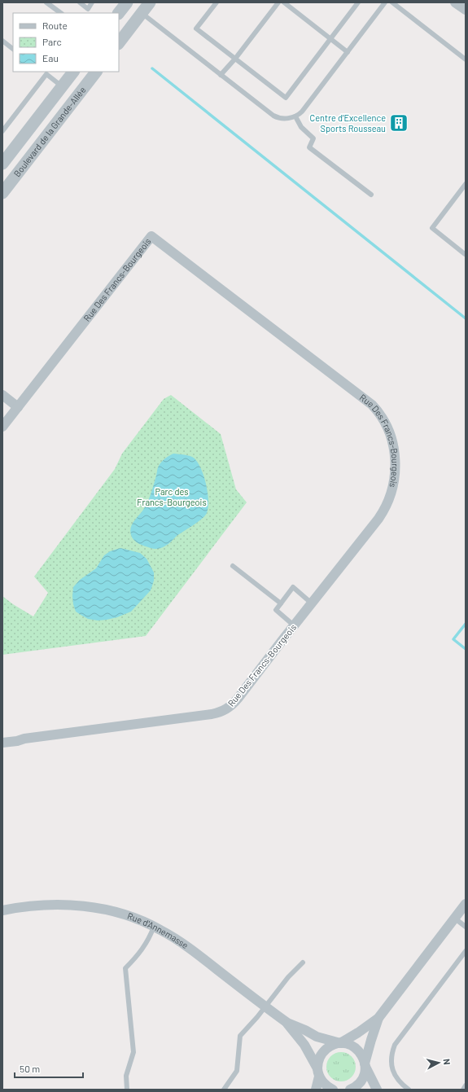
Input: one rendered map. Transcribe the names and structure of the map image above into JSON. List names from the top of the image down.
{
  "streets": {
    "street": ["Boulevard de la Grande-Allée", "Rue Des Francs-Bourgeois", "Rue d'Annemasse"]
  },
  "parks": ["Parc des Francs-Bourgeois"],
  "places": {
    "building": ["Centre d'Excellence Sports Rousseau"]
  },
  "legend": ["Route", "Parc", "Eau"],
  "scale_bar": "50 m",
  "north": "right"
}
